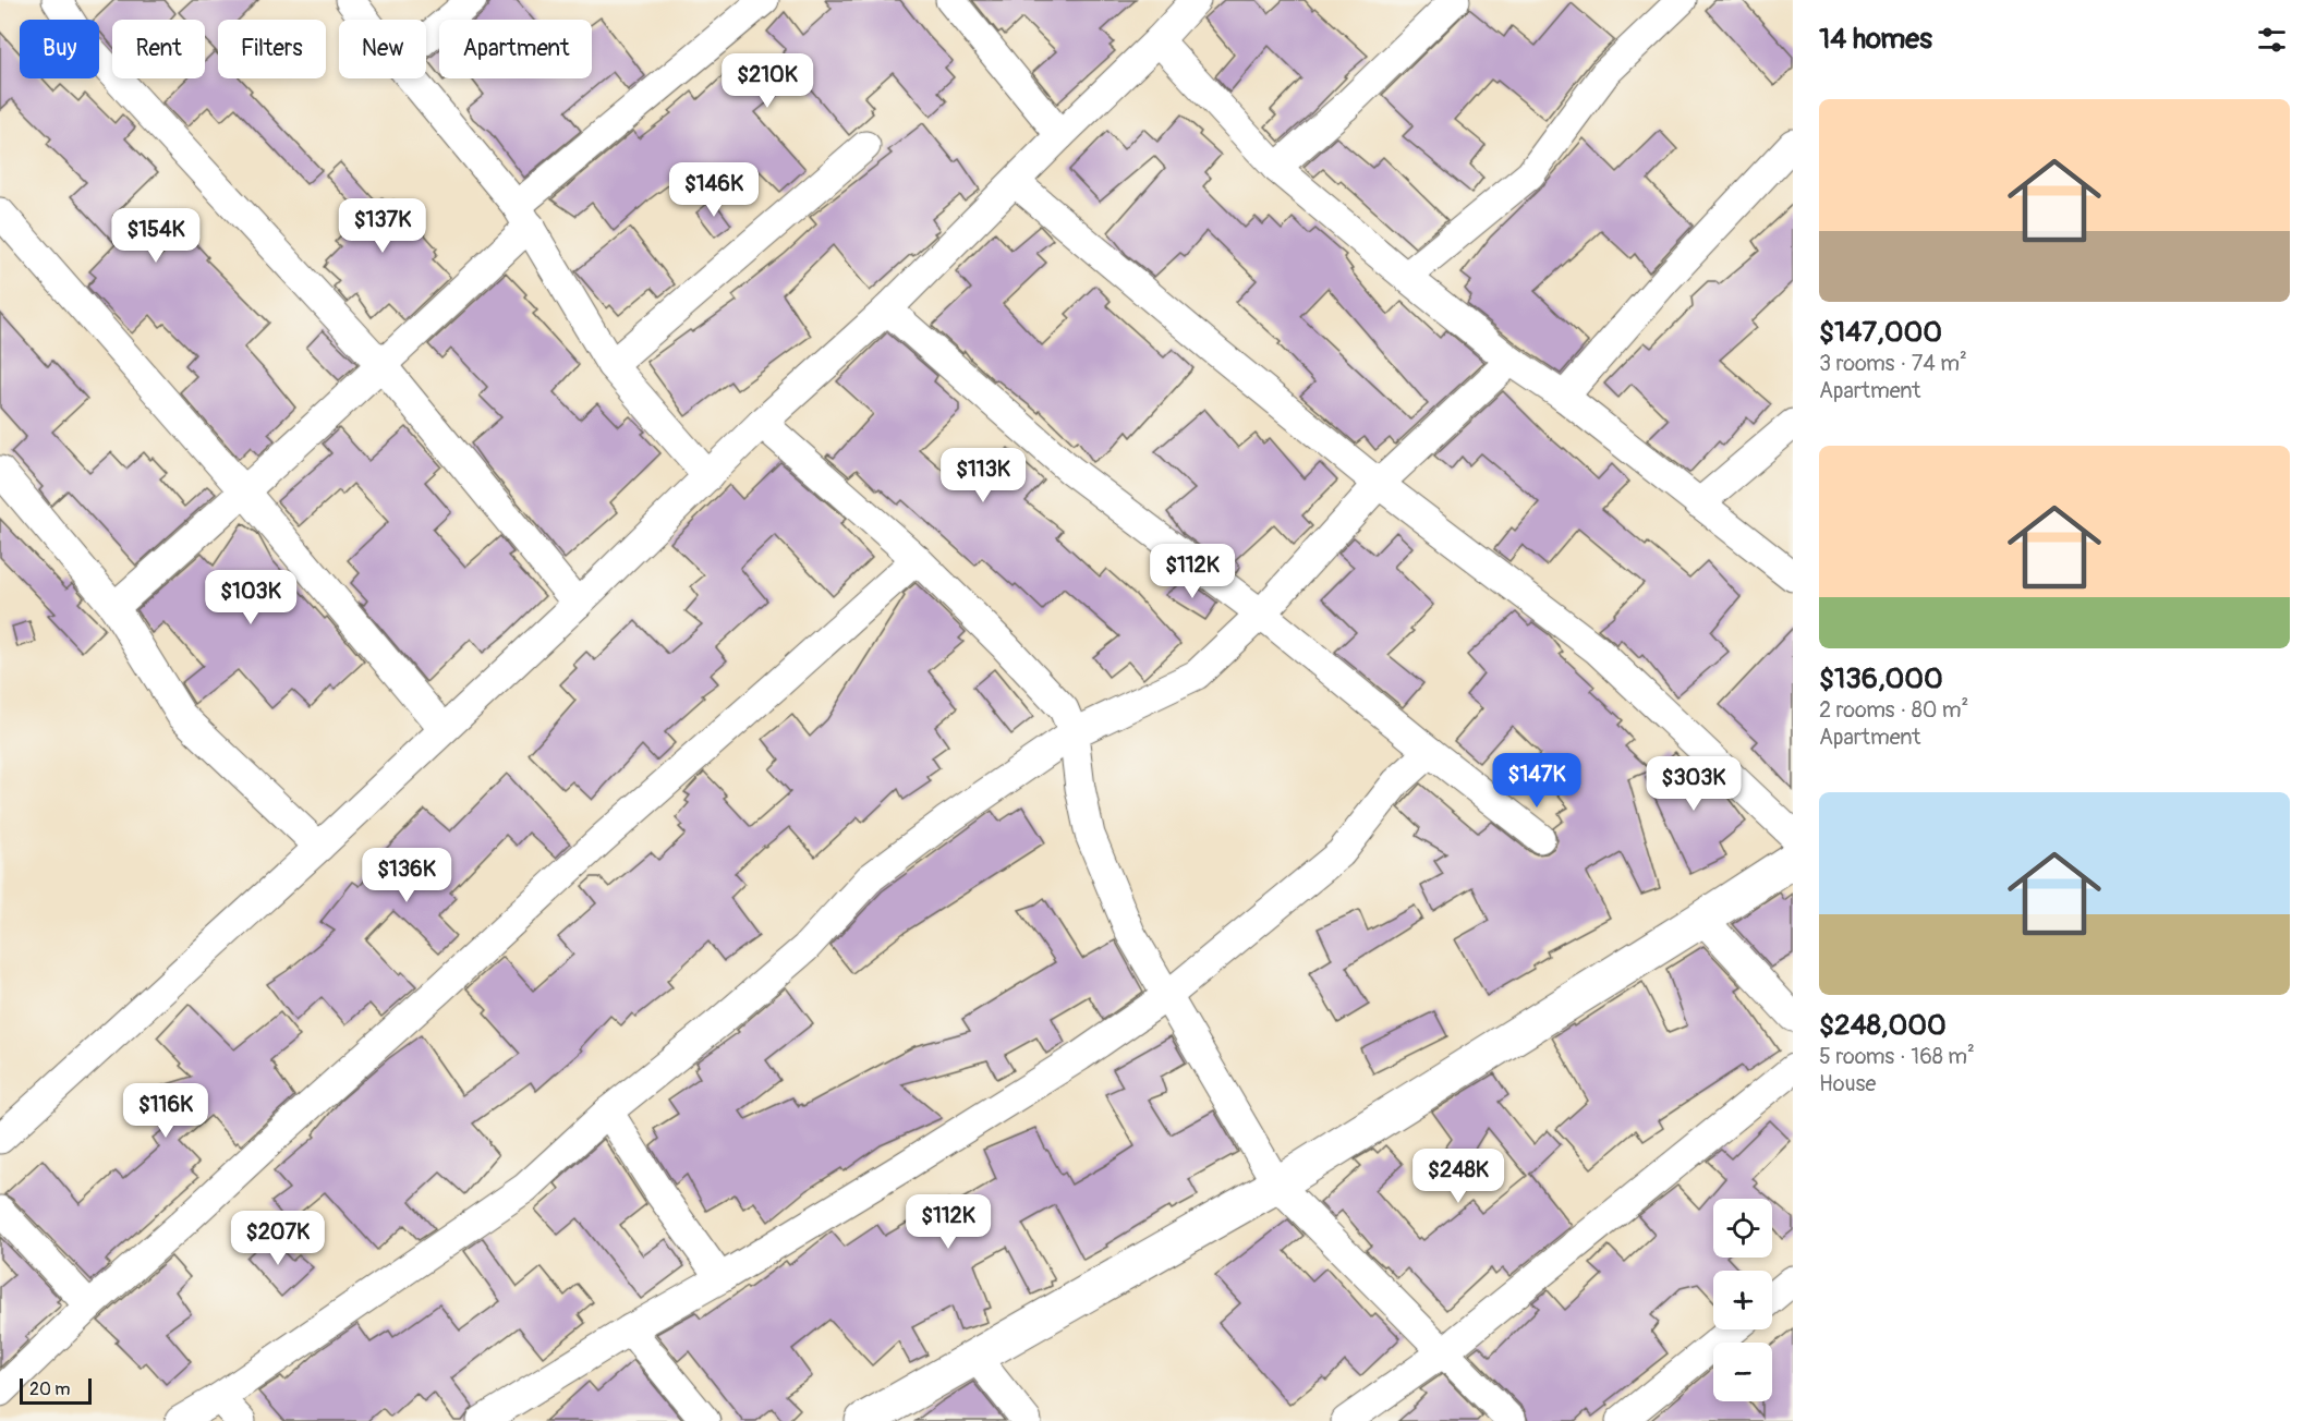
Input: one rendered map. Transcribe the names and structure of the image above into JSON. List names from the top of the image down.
{
  "scale_bar": "20 m",
  "page": {
    "heading": "14 homes",
    "chip": [
      "Buy",
      "Rent",
      "Filters",
      "New",
      "Apartment"
    ],
    "price": [
      "$210K",
      "$146K",
      "$137K",
      "$154K",
      "$113K",
      "$112K",
      "$103K",
      "$147K",
      "$303K",
      "$136K",
      "$116K",
      "$248K",
      "$112K",
      "$207K"
    ],
    "list": [
      {
        "name": "$147,000",
        "note": "3 rooms · 74 m² · Apartment"
      },
      {
        "name": "$136,000",
        "note": "2 rooms · 80 m² · Apartment"
      },
      {
        "name": "$248,000",
        "note": "5 rooms · 168 m² · House"
      }
    ],
    "map_buttons": ["+", "−"],
    "scale": "20 m"
  }
}
